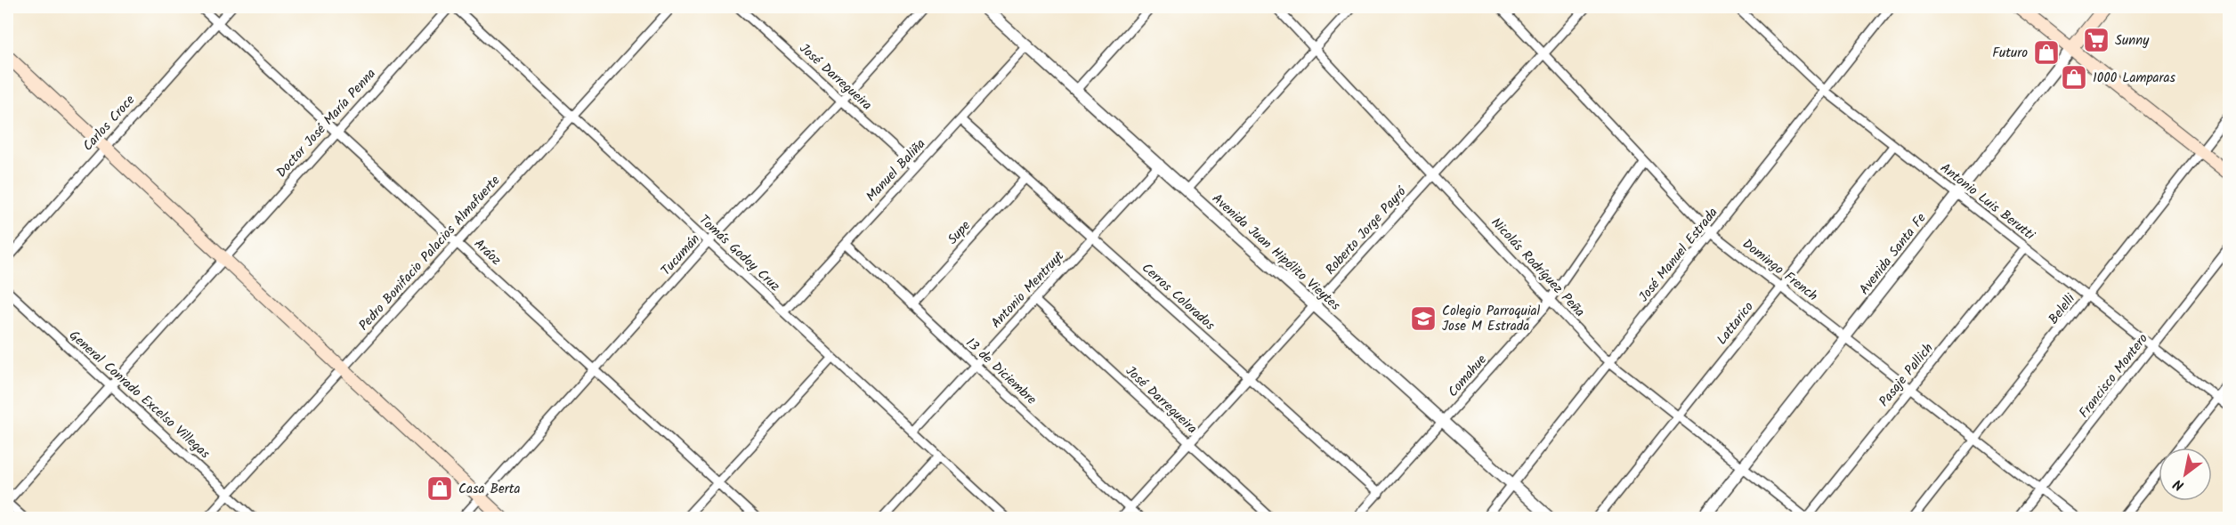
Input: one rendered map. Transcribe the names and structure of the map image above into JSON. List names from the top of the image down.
{
  "streets": {
    "main road": ["Avenida Santa Fe"],
    "street": [
      "José Darregueira",
      "Carlos Croce",
      "Doctor José María Penna",
      "Manuel Baliña",
      "Antonio Luis Berutti",
      "Roberto Jorge Payró",
      "Supe",
      "Aráoz",
      "Avenida Juan Hipólito Vieytes",
      "Pedro Bonifacio Palacios Almafuerte",
      "Tomás Godoy Cruz",
      "Tucumán",
      "José Manuel Estrada",
      "Nicolás Rodríguez Peña",
      "Domingo French",
      "Antonio Mentruyt",
      "Cerros Colorados",
      "Belelli",
      "Lattarico",
      "13 de Diciembre",
      "Pasaje Pallich",
      "Comahue",
      "Francisco Montero",
      "General Conrado Excelso Villegas"
    ]
  },
  "crossings": [
    ["José Darregueira", "Manuel Baliña"],
    ["José Darregueira", "Roberto Jorge Payró"],
    ["José Darregueira", "Tucumán"],
    ["José Darregueira", "Antonio Mentruyt"],
    ["Carlos Croce", "Aráoz"],
    ["Doctor José María Penna", "Aráoz"],
    ["Doctor José María Penna", "General Conrado Excelso Villegas"],
    ["Manuel Baliña", "Avenida Juan Hipólito Vieytes"],
    ["Manuel Baliña", "Tomás Godoy Cruz"],
    ["Manuel Baliña", "Cerros Colorados"],
    ["Manuel Baliña", "13 de Diciembre"],
    ["Antonio Luis Berutti", "Avenida Santa Fe"],
    ["Antonio Luis Berutti", "José Manuel Estrada"],
    ["Antonio Luis Berutti", "Belelli"],
    ["Antonio Luis Berutti", "Lattarico"],
    ["Antonio Luis Berutti", "Pasaje Pallich"],
    ["Antonio Luis Berutti", "Francisco Montero"],
    ["Roberto Jorge Payró", "Avenida Juan Hipólito Vieytes"],
    ["Roberto Jorge Payró", "Nicolás Rodríguez Peña"],
    ["Roberto Jorge Payró", "Domingo French"],
    ["Roberto Jorge Payró", "Cerros Colorados"],
    ["Roberto Jorge Payró", "13 de Diciembre"],
    ["Supe", "Cerros Colorados"],
    ["Supe", "13 de Diciembre"],
    ["Aráoz", "Pedro Bonifacio Palacios Almafuerte"],
    ["Aráoz", "Tucumán"],
    ["Avenida Juan Hipólito Vieytes", "José Manuel Estrada"],
    ["Avenida Juan Hipólito Vieytes", "Antonio Mentruyt"],
    ["Avenida Juan Hipólito Vieytes", "Comahue"],
    ["Pedro Bonifacio Palacios Almafuerte", "Tomás Godoy Cruz"],
    ["Pedro Bonifacio Palacios Almafuerte", "General Conrado Excelso Villegas"],
    ["Tomás Godoy Cruz", "Tucumán"],
    ["Tomás Godoy Cruz", "Antonio Mentruyt"],
    ["Avenida Santa Fe", "Nicolás Rodríguez Peña"],
    ["Avenida Santa Fe", "Domingo French"],
    ["José Manuel Estrada", "Nicolás Rodríguez Peña"],
    ["José Manuel Estrada", "Domingo French"],
    ["Nicolás Rodríguez Peña", "Lattarico"],
    ["Nicolás Rodríguez Peña", "Pasaje Pallich"],
    ["Nicolás Rodríguez Peña", "Comahue"],
    ["Domingo French", "Belelli"],
    ["Domingo French", "Lattarico"],
    ["Domingo French", "Pasaje Pallich"],
    ["Domingo French", "Comahue"],
    ["Domingo French", "Francisco Montero"],
    ["Antonio Mentruyt", "Cerros Colorados"],
    ["Antonio Mentruyt", "13 de Diciembre"],
    ["Cerros Colorados", "Comahue"]
  ],
  "places": {
    "supermarket": ["Sunny"],
    "shop": ["Futuro", "1000 Lamparas", "Casa Berta"],
    "school or university": ["Colegio Parroquial Jose M Estrada"]
  },
  "north": "bottom left"
}
